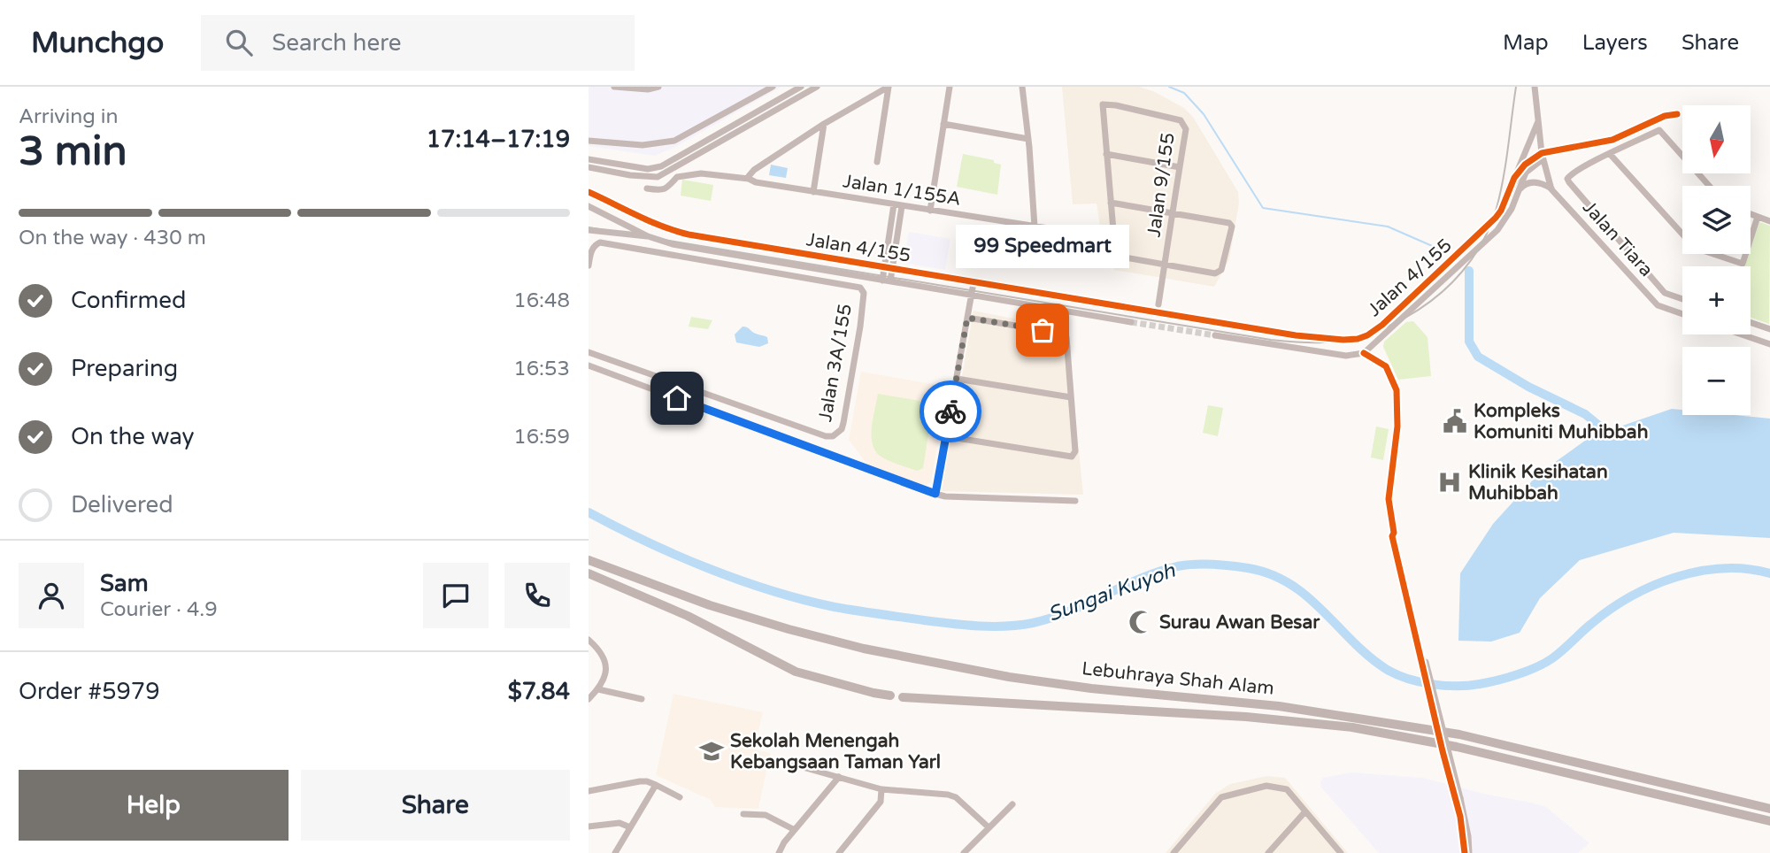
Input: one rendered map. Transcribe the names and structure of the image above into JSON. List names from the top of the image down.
{
  "streets": {
    "highway": ["Lebuhraya Shah Alam"],
    "street": [
      "Jalan 9/155",
      "Jalan 1/155A",
      "Jalan Tiara",
      "Jalan 4/155",
      "Jalan 3A/155"
    ]
  },
  "crossings": [
    ["Jalan Tiara", "Jalan 4/155"]
  ],
  "water": ["Sungai Kuyoh"],
  "places": {
    "other": ["99 Speedmart"],
    "public building": ["Kompleks Komuniti Muhibbah"],
    "hospital": ["Klinik Kesihatan Muhibbah"],
    "mosque": ["Surau Awan Besar"],
    "school or university": ["Sekolah Menengah Kebangsaan Taman Yarl"]
  },
  "north": "bottom",
  "page": {
    "header": "Munchgo",
    "search": "Search here",
    "nav": ["Map", "Layers", "Share"],
    "heading": ["3 min", "Arriving in", "17:14–17:19"],
    "panel": [
      "Sam",
      "Courier · 4.9",
      "Order #5979",
      "$7.84"
    ],
    "map_buttons": ["+", "−"],
    "bar": "On the way · 430 m",
    "bubble": "99 Speedmart",
    "list": [
      ["Confirmed", "16:48"],
      ["Preparing", "16:53"],
      ["On the way", "16:59"],
      "Delivered"
    ],
    "buttons": ["Help", "Share"]
  }
}
